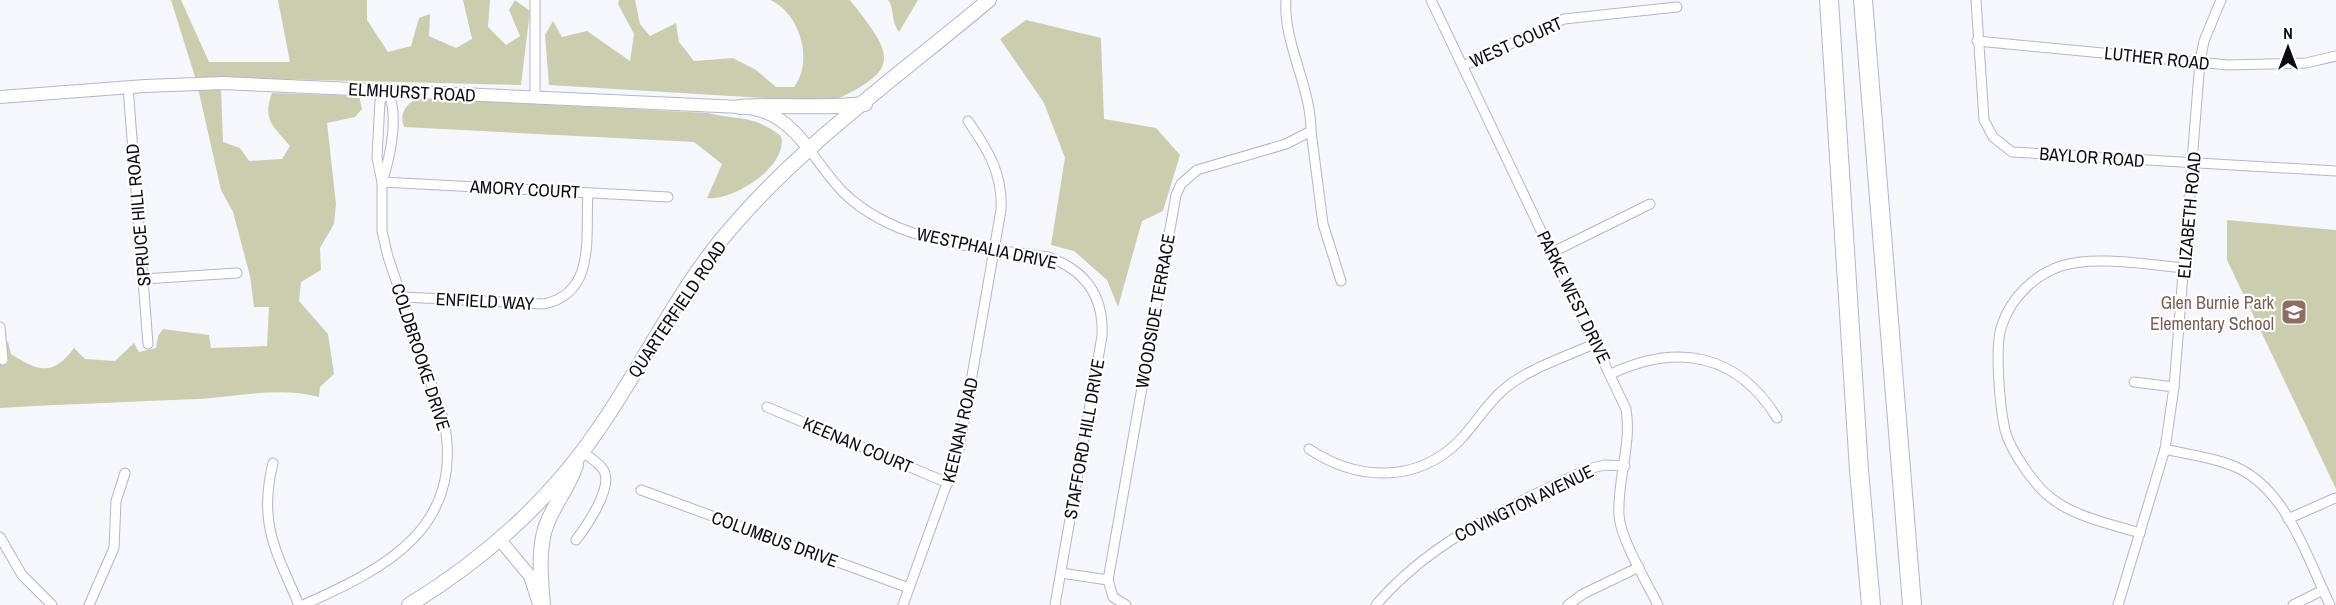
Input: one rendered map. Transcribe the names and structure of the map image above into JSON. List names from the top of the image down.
{
  "streets": {
    "main road": ["QUARTERFIELD ROAD"],
    "street": [
      "WEST COURT",
      "LUTHER ROAD",
      "ELMHURST ROAD",
      "BAYLOR ROAD",
      "AMORY COURT",
      "SPRUCE HILL ROAD",
      "ELIZABETH ROAD",
      "WESTPHALIA DRIVE",
      "PARKE WEST DRIVE",
      "ENFIELD WAY",
      "WOODSIDE TERRACE",
      "COLDBROOKE DRIVE",
      "KEENAN ROAD",
      "STAFFORD HILL DRIVE",
      "KEENAN COURT",
      "COVINGTON AVENUE",
      "COLUMBUS DRIVE"
    ]
  },
  "crossings": [
    ["WEST COURT", "PARKE WEST DRIVE"],
    ["LUTHER ROAD", "BAYLOR ROAD"],
    ["LUTHER ROAD", "ELIZABETH ROAD"],
    ["ELMHURST ROAD", "SPRUCE HILL ROAD"],
    ["ELMHURST ROAD", "WESTPHALIA DRIVE"],
    ["ELMHURST ROAD", "QUARTERFIELD ROAD"],
    ["ELMHURST ROAD", "COLDBROOKE DRIVE"],
    ["BAYLOR ROAD", "ELIZABETH ROAD"],
    ["AMORY COURT", "ENFIELD WAY"],
    ["AMORY COURT", "COLDBROOKE DRIVE"],
    ["WESTPHALIA DRIVE", "QUARTERFIELD ROAD"],
    ["WESTPHALIA DRIVE", "KEENAN ROAD"],
    ["WESTPHALIA DRIVE", "STAFFORD HILL DRIVE"],
    ["PARKE WEST DRIVE", "COVINGTON AVENUE"],
    ["ENFIELD WAY", "COLDBROOKE DRIVE"],
    ["KEENAN ROAD", "KEENAN COURT"],
    ["KEENAN ROAD", "COLUMBUS DRIVE"]
  ],
  "places": {
    "school or university": ["Glen Burnie Park Elementary School"]
  },
  "north": "top"
}
